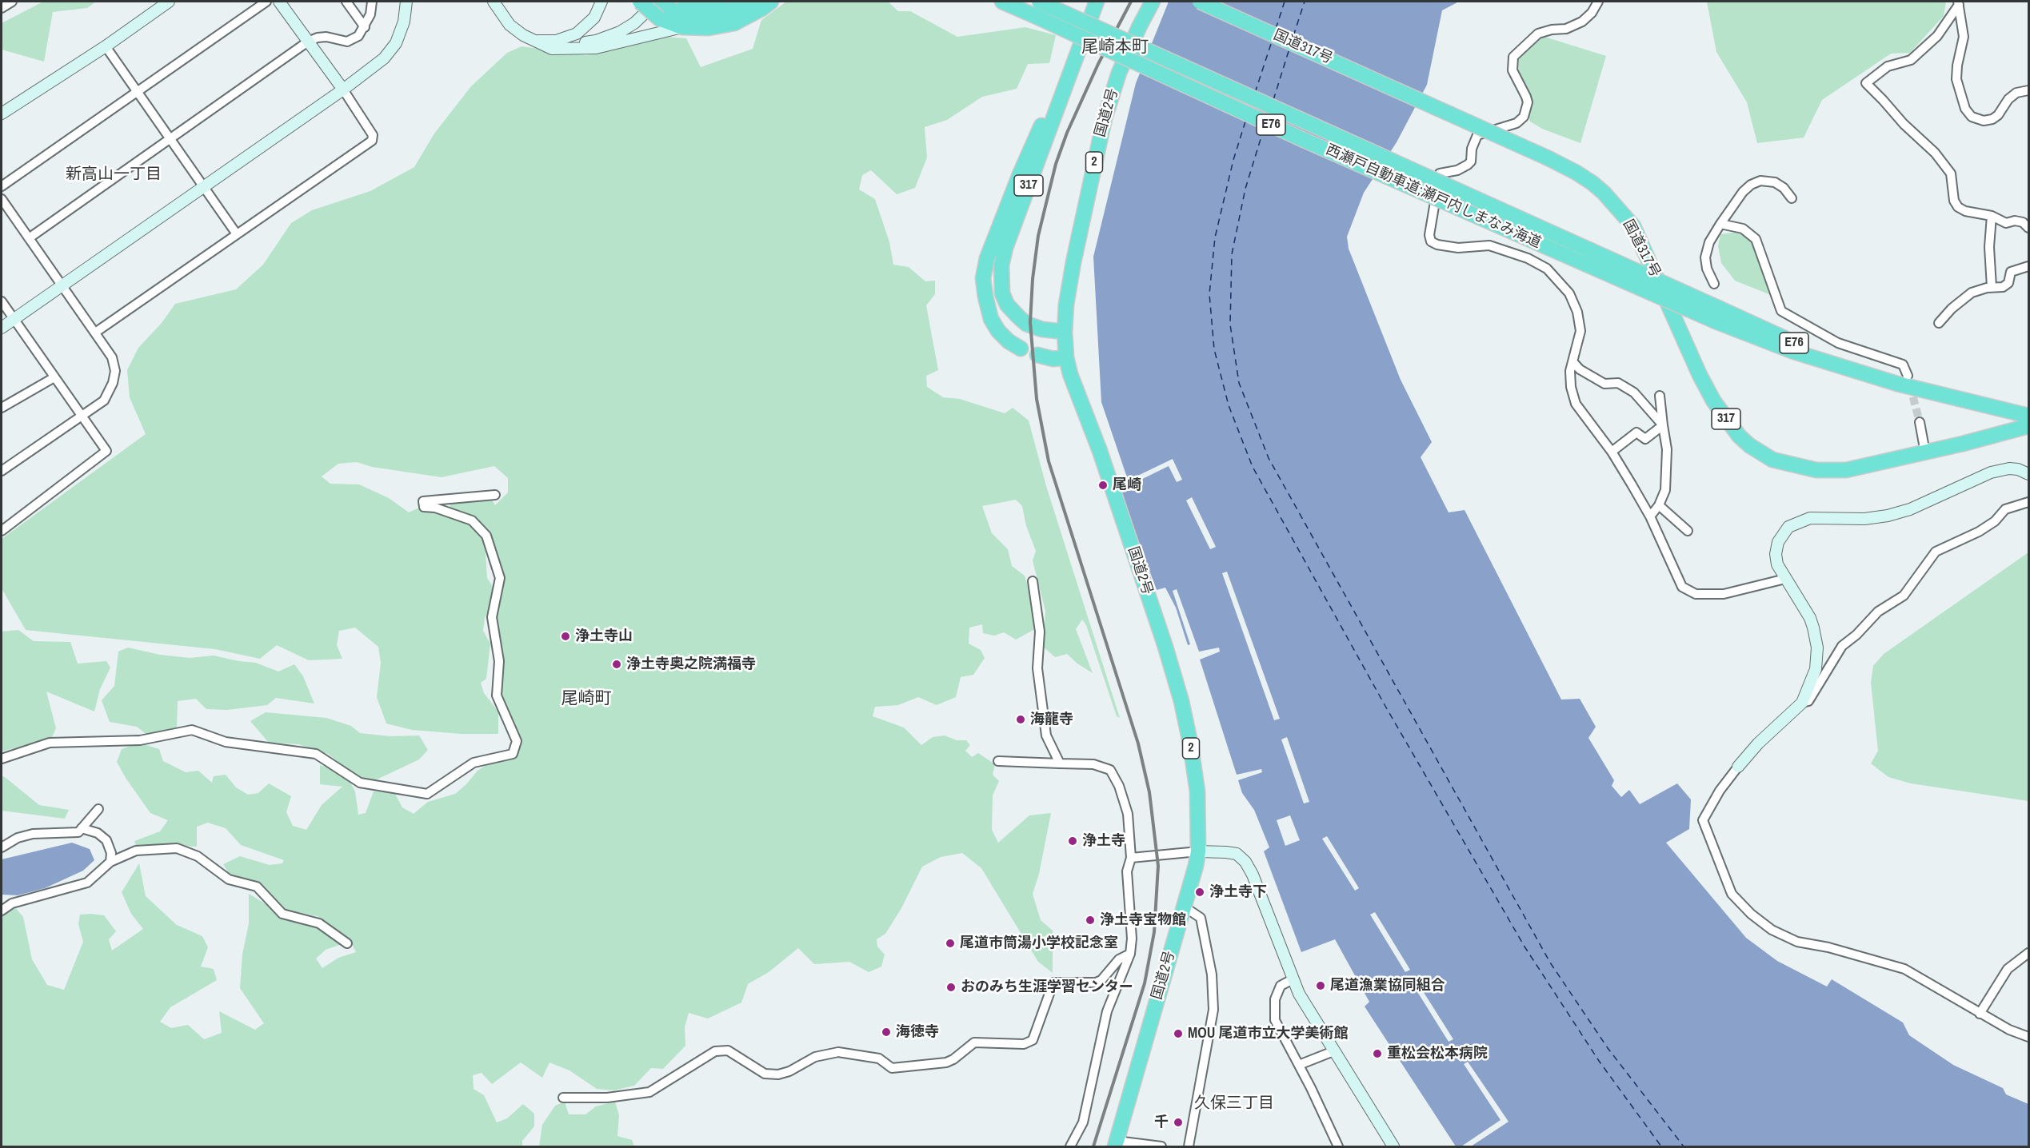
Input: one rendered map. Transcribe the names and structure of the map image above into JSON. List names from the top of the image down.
{
  "streets": {
    "highway": [
      "国道317号",
      "国道2号",
      "E76",
      "2",
      "317",
      "西瀬戸自動車道;瀬戸内しまなみ海道"
    ]
  },
  "crossings": [
    ["国道317号", "西瀬戸自動車道;瀬戸内しまなみ海道"],
    ["国道2号", "317"]
  ],
  "districts": [
    "尾崎本町",
    "新高山一丁目",
    "尾崎町",
    "久保三丁目"
  ],
  "places": [
    "尾崎",
    "浄土寺山",
    "浄土寺奥之院満福寺",
    "海龍寺",
    "浄土寺",
    "浄土寺下",
    "浄土寺宝物館",
    "尾道市筒湯小学校記念室",
    "尾道漁業協同組合",
    "おのみち生涯学習センター",
    "海徳寺",
    "MOU 尾道市立大学美術館",
    "重松会松本病院",
    "千"
  ]
}
